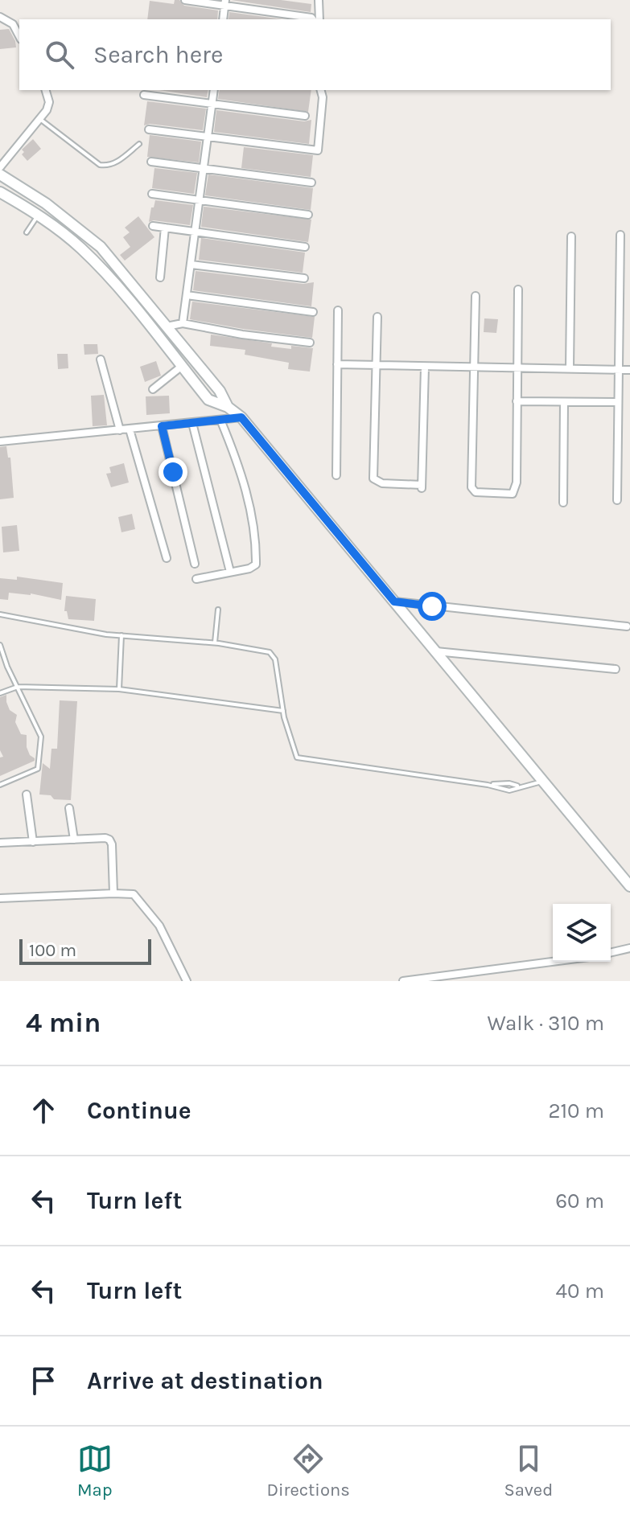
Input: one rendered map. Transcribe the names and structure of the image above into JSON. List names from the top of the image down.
{
  "scale_bar": "100 m",
  "page": {
    "search": "Search here",
    "scale": "100 m",
    "heading": ["4 min", "Walk · 310 m"],
    "list": [
      ["Continue", "210 m"],
      ["Turn left", "60 m"],
      ["Turn left", "40 m"],
      "Arrive at destination"
    ],
    "nav": ["Map", "Directions", "Saved"]
  }
}
